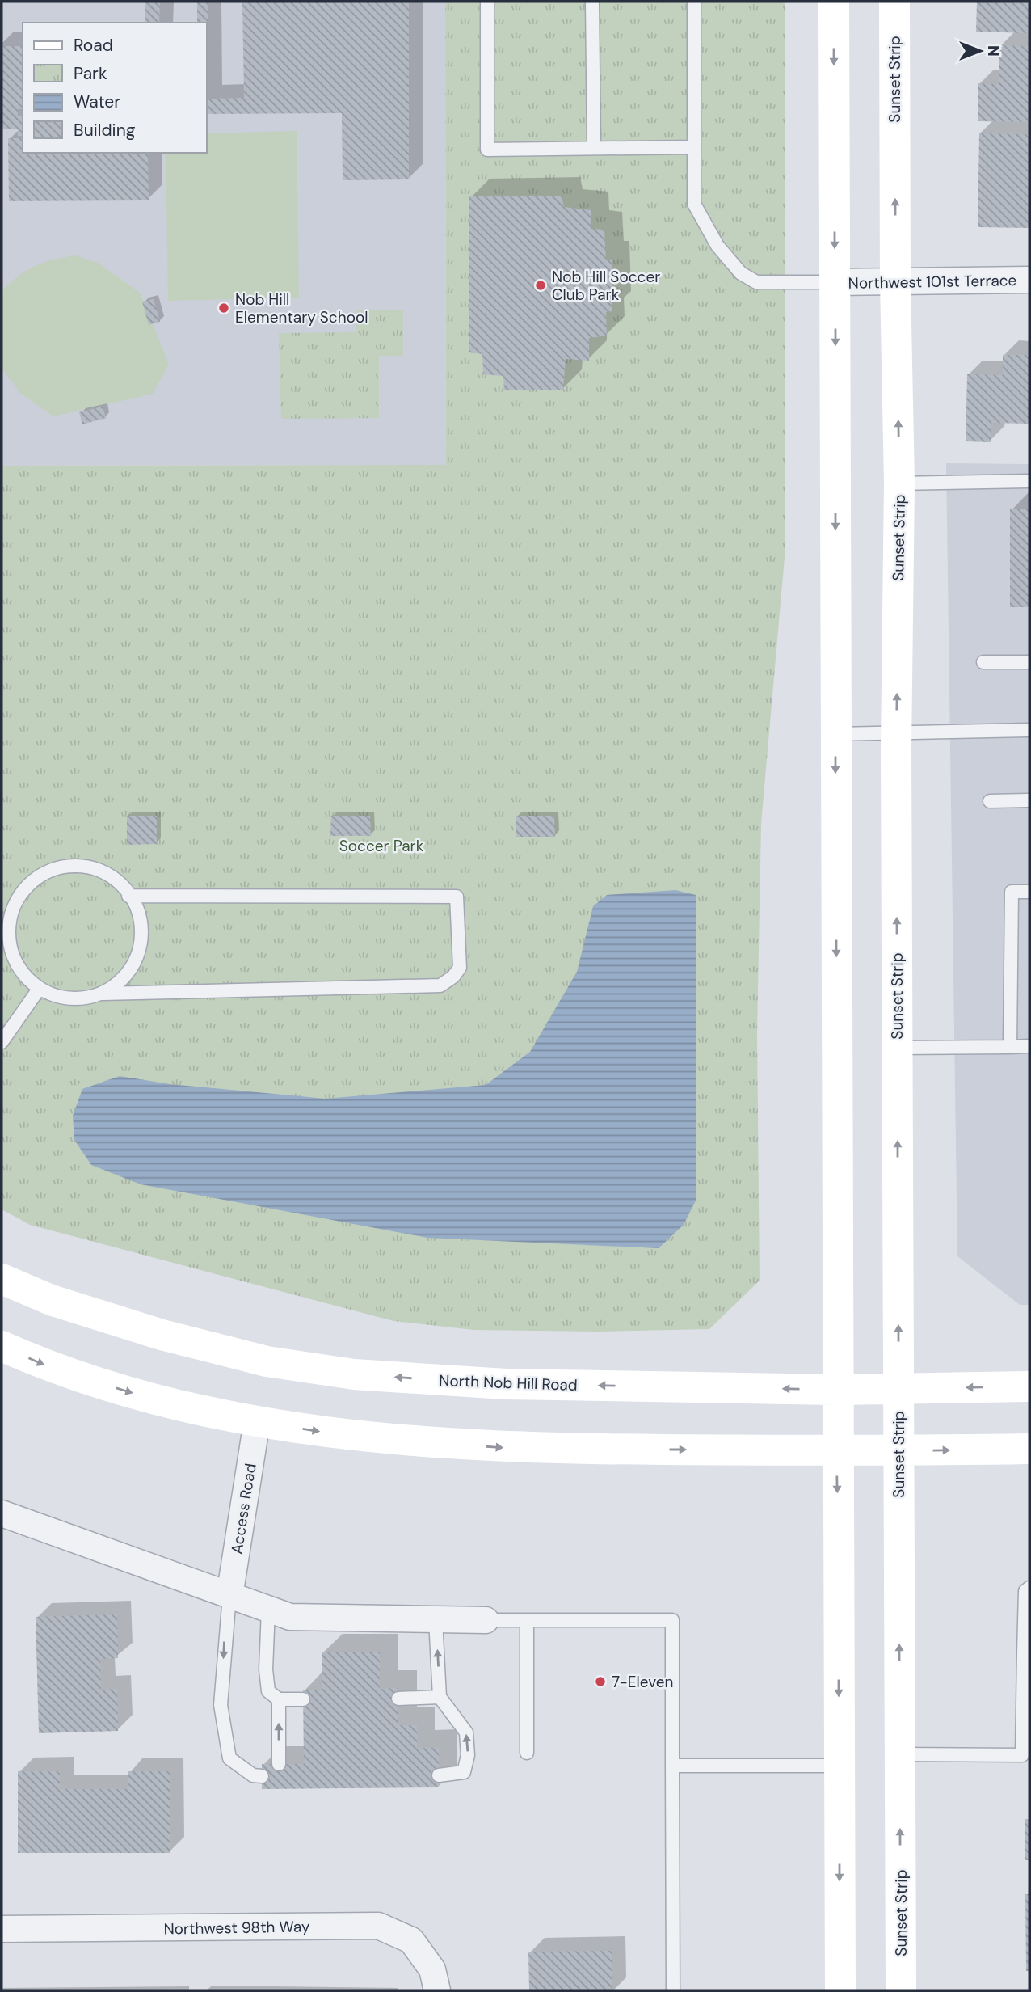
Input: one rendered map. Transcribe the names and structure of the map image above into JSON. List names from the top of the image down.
{
  "streets": {
    "street": [
      "Sunset Strip",
      "Northwest 101st Terrace",
      "North Nob Hill Road",
      "Access Road",
      "Northwest 98th Way"
    ]
  },
  "crossings": [
    ["Sunset Strip", "Northwest 101st Terrace"],
    ["Sunset Strip", "North Nob Hill Road"]
  ],
  "parks": ["Soccer Park"],
  "places": ["Nob Hill Soccer Club Park", "Nob Hill Elementary School", "7-Eleven"],
  "legend": [
    "Road",
    "Park",
    "Water",
    "Building"
  ],
  "north": "right"
}
